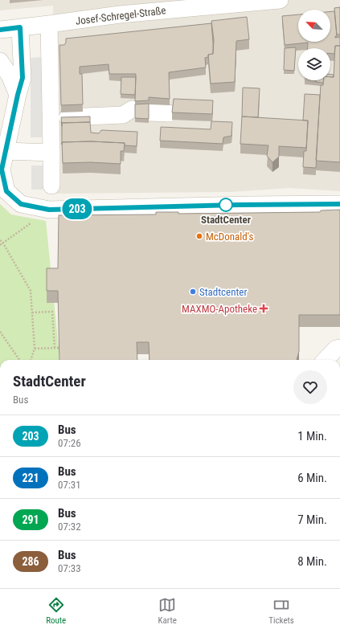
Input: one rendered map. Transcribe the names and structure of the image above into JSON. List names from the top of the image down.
{
  "streets": {
    "street": ["Josef-Schregel-Straße"]
  },
  "places": {
    "other": ["StadtCenter", "McDonald's", "Stadtcenter"],
    "health": ["MAXMO-Apotheke"]
  },
  "lines": ["bus line 203"],
  "north": "top left",
  "page": {
    "on_map": "203",
    "heading": ["StadtCenter", "Bus"],
    "list": [
      {
        "mark": "203",
        "name": "Bus",
        "note": "07:26",
        "value": "1 Min."
      },
      {
        "mark": "221",
        "name": "Bus",
        "note": "07:31",
        "value": "6 Min."
      },
      {
        "mark": "291",
        "name": "Bus",
        "note": "07:32",
        "value": "7 Min."
      },
      {
        "mark": "286",
        "name": "Bus",
        "note": "07:33",
        "value": "8 Min."
      }
    ],
    "tabs": ["Route", "Karte", "Tickets"]
  }
}
